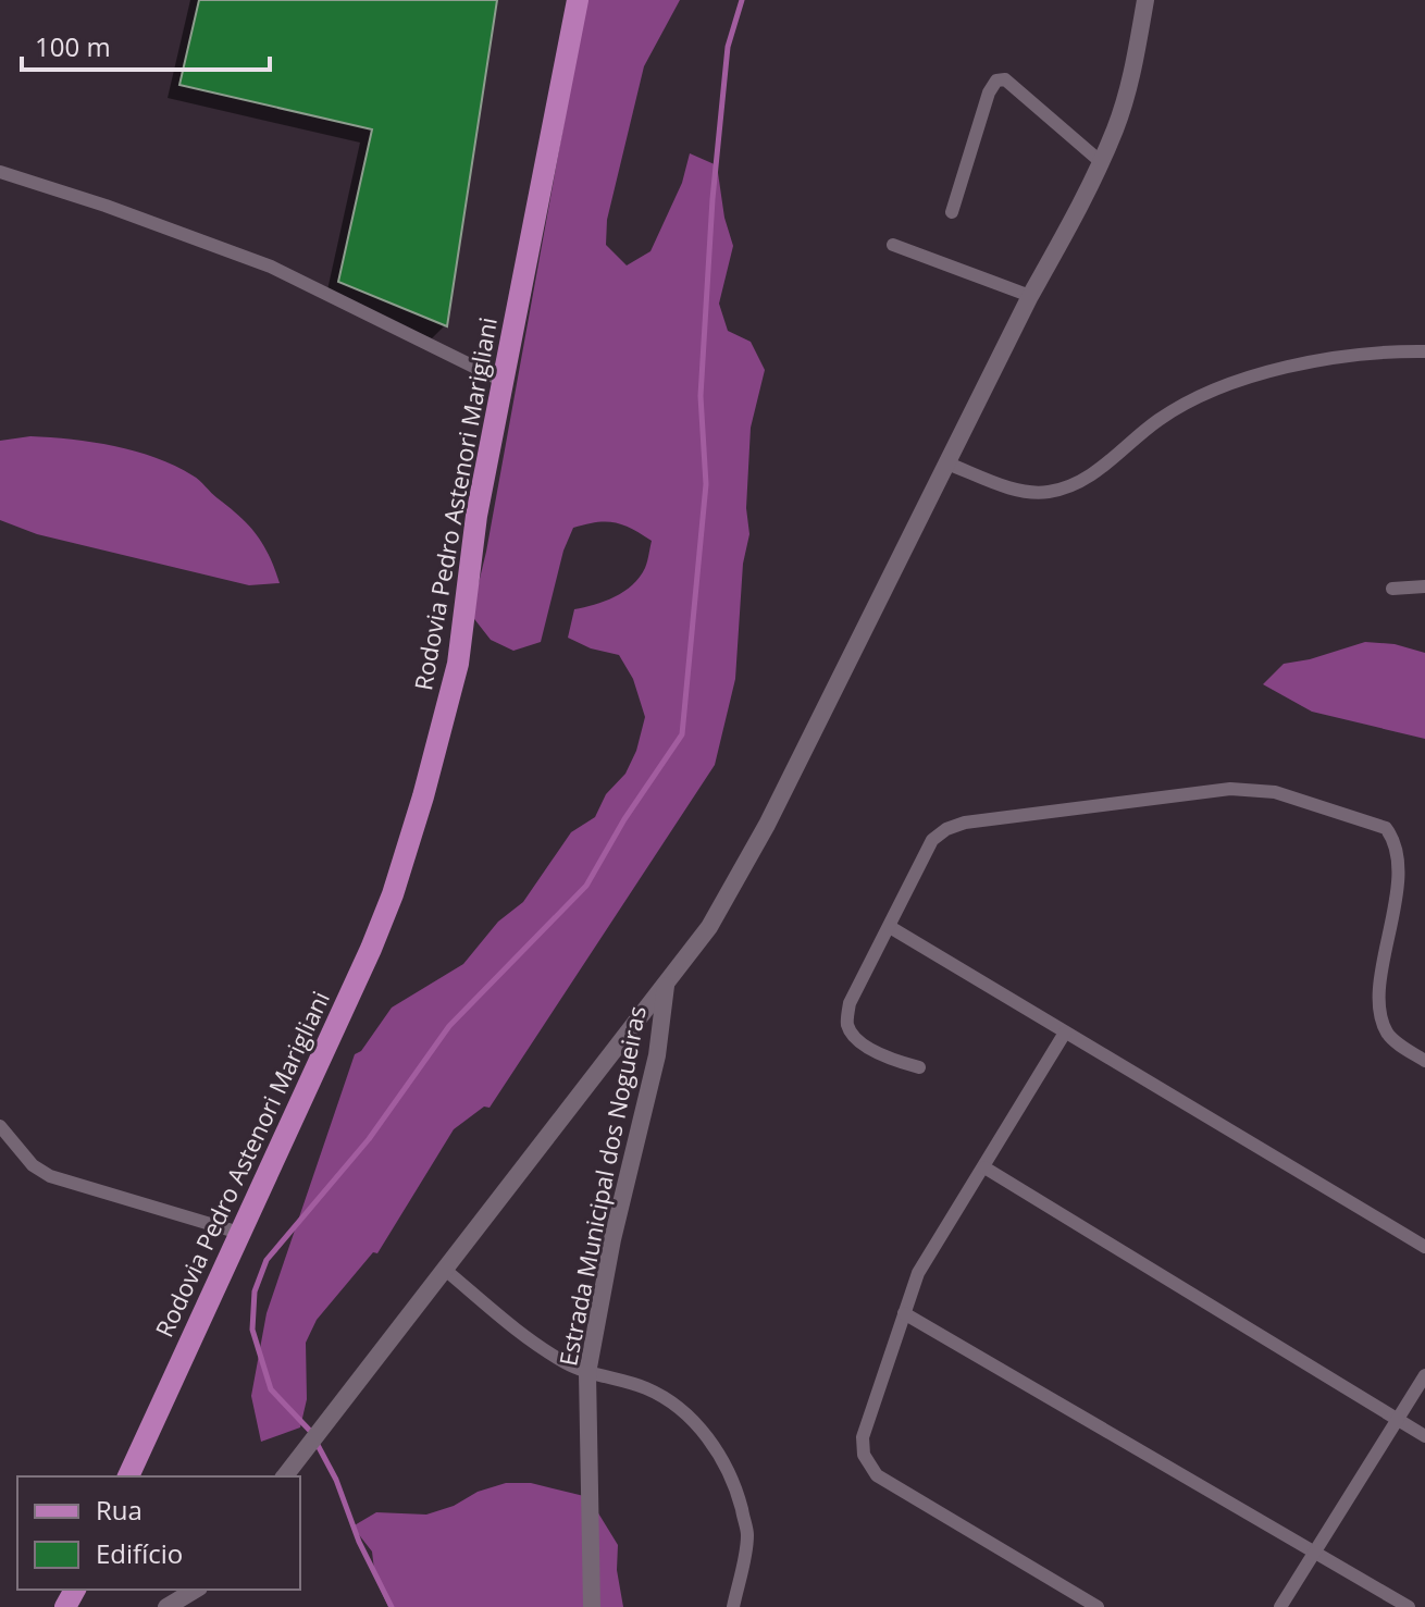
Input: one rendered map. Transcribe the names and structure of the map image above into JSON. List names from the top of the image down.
{
  "streets": {
    "main road": ["Rodovia Pedro Astenori Marigliani"],
    "street": ["Estrada Municipal dos Nogueiras"]
  },
  "legend": ["Rua", "Edifício"],
  "scale_bar": "100 m"
}
